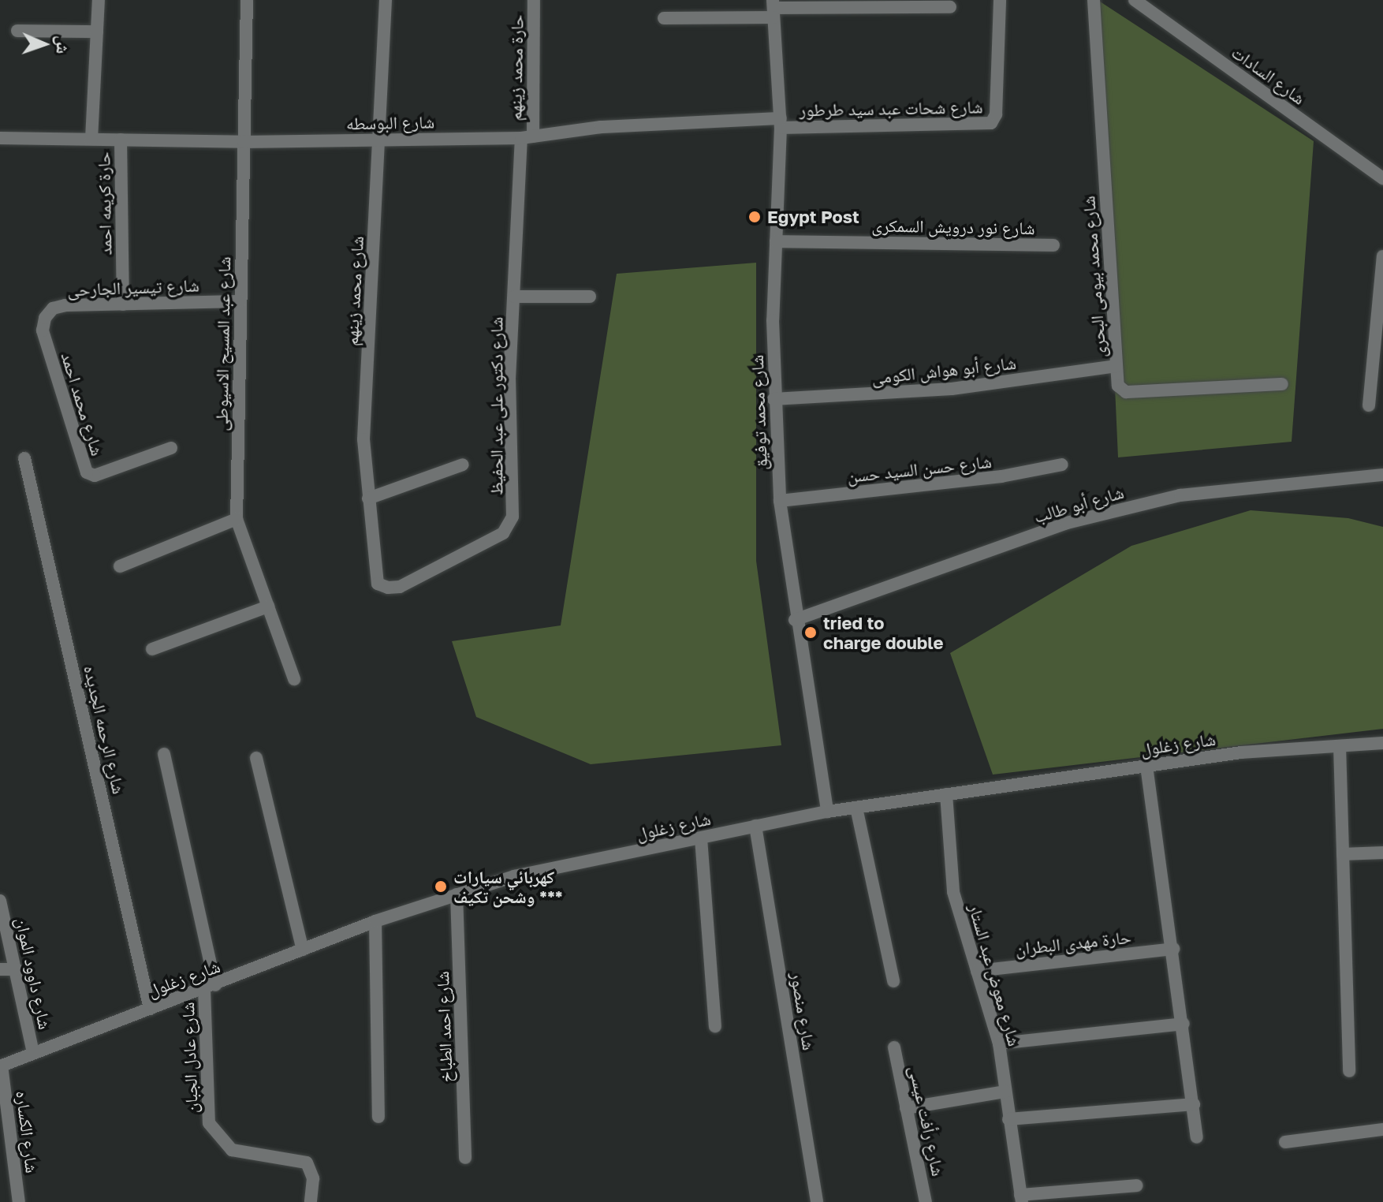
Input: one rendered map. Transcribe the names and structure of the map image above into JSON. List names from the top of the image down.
{
  "streets": {
    "street": [
      "حارة محمد زينهم",
      "شارع السادات",
      "شارع شحات عبد سيد طرطور",
      "شارع البوسطه",
      "حارة كريمه احمد",
      "شارع نور درويش السمكرى",
      "شارع محمد بيومى البحرى",
      "شارع تيسير الجارحى",
      "شارع محمد زينهم",
      "شارع عبد المسيح الاسيوطى",
      "شارع أبو هواش الكومى",
      "شارع محمد احمد",
      "شارع دكتور على عبد الحفيظ",
      "شارع محمد توفيق",
      "شارع حسن السيد حسن",
      "شارع أبو طالب",
      "شارع الرحمه الجديده",
      "شارع زغلول",
      "حارة مهدى البطران",
      "شارع داوود الموان",
      "شارع معوض عبد الستار",
      "شارع منصور",
      "شارع احمد الطباخ",
      "شارع عادل الجبان",
      "شارع رأفت عيسى",
      "شارع الكساره"
    ]
  },
  "crossings": [
    ["حارة محمد زينهم", "شارع البوسطه"],
    ["حارة محمد زينهم", "شارع دكتور على عبد الحفيظ"],
    ["شارع شحات عبد سيد طرطور", "شارع البوسطه"],
    ["شارع شحات عبد سيد طرطور", "شارع محمد توفيق"],
    ["شارع البوسطه", "حارة كريمه احمد"],
    ["شارع البوسطه", "شارع محمد زينهم"],
    ["شارع البوسطه", "شارع عبد المسيح الاسيوطى"],
    ["شارع البوسطه", "شارع دكتور على عبد الحفيظ"],
    ["شارع البوسطه", "شارع محمد توفيق"],
    ["حارة كريمه احمد", "شارع تيسير الجارحى"],
    ["شارع نور درويش السمكرى", "شارع محمد توفيق"],
    ["شارع محمد بيومى البحرى", "شارع أبو هواش الكومى"],
    ["شارع تيسير الجارحى", "شارع عبد المسيح الاسيوطى"],
    ["شارع تيسير الجارحى", "شارع محمد احمد"],
    ["شارع محمد زينهم", "شارع دكتور على عبد الحفيظ"],
    ["شارع أبو هواش الكومى", "شارع محمد توفيق"],
    ["شارع محمد توفيق", "شارع حسن السيد حسن"],
    ["شارع محمد توفيق", "شارع أبو طالب"],
    ["شارع محمد توفيق", "شارع زغلول"],
    ["شارع الرحمه الجديده", "شارع زغلول"],
    ["شارع زغلول", "شارع داوود الموان"],
    ["شارع زغلول", "شارع معوض عبد الستار"],
    ["شارع زغلول", "شارع منصور"],
    ["شارع زغلول", "شارع احمد الطباخ"],
    ["شارع زغلول", "شارع عادل الجبان"],
    ["شارع زغلول", "شارع الكساره"],
    ["حارة مهدى البطران", "شارع معوض عبد الستار"]
  ],
  "places": ["Egypt Post", "tried to charge double", "كهربائي سيارات وشحن تكيف ***"],
  "north": "right"
}
